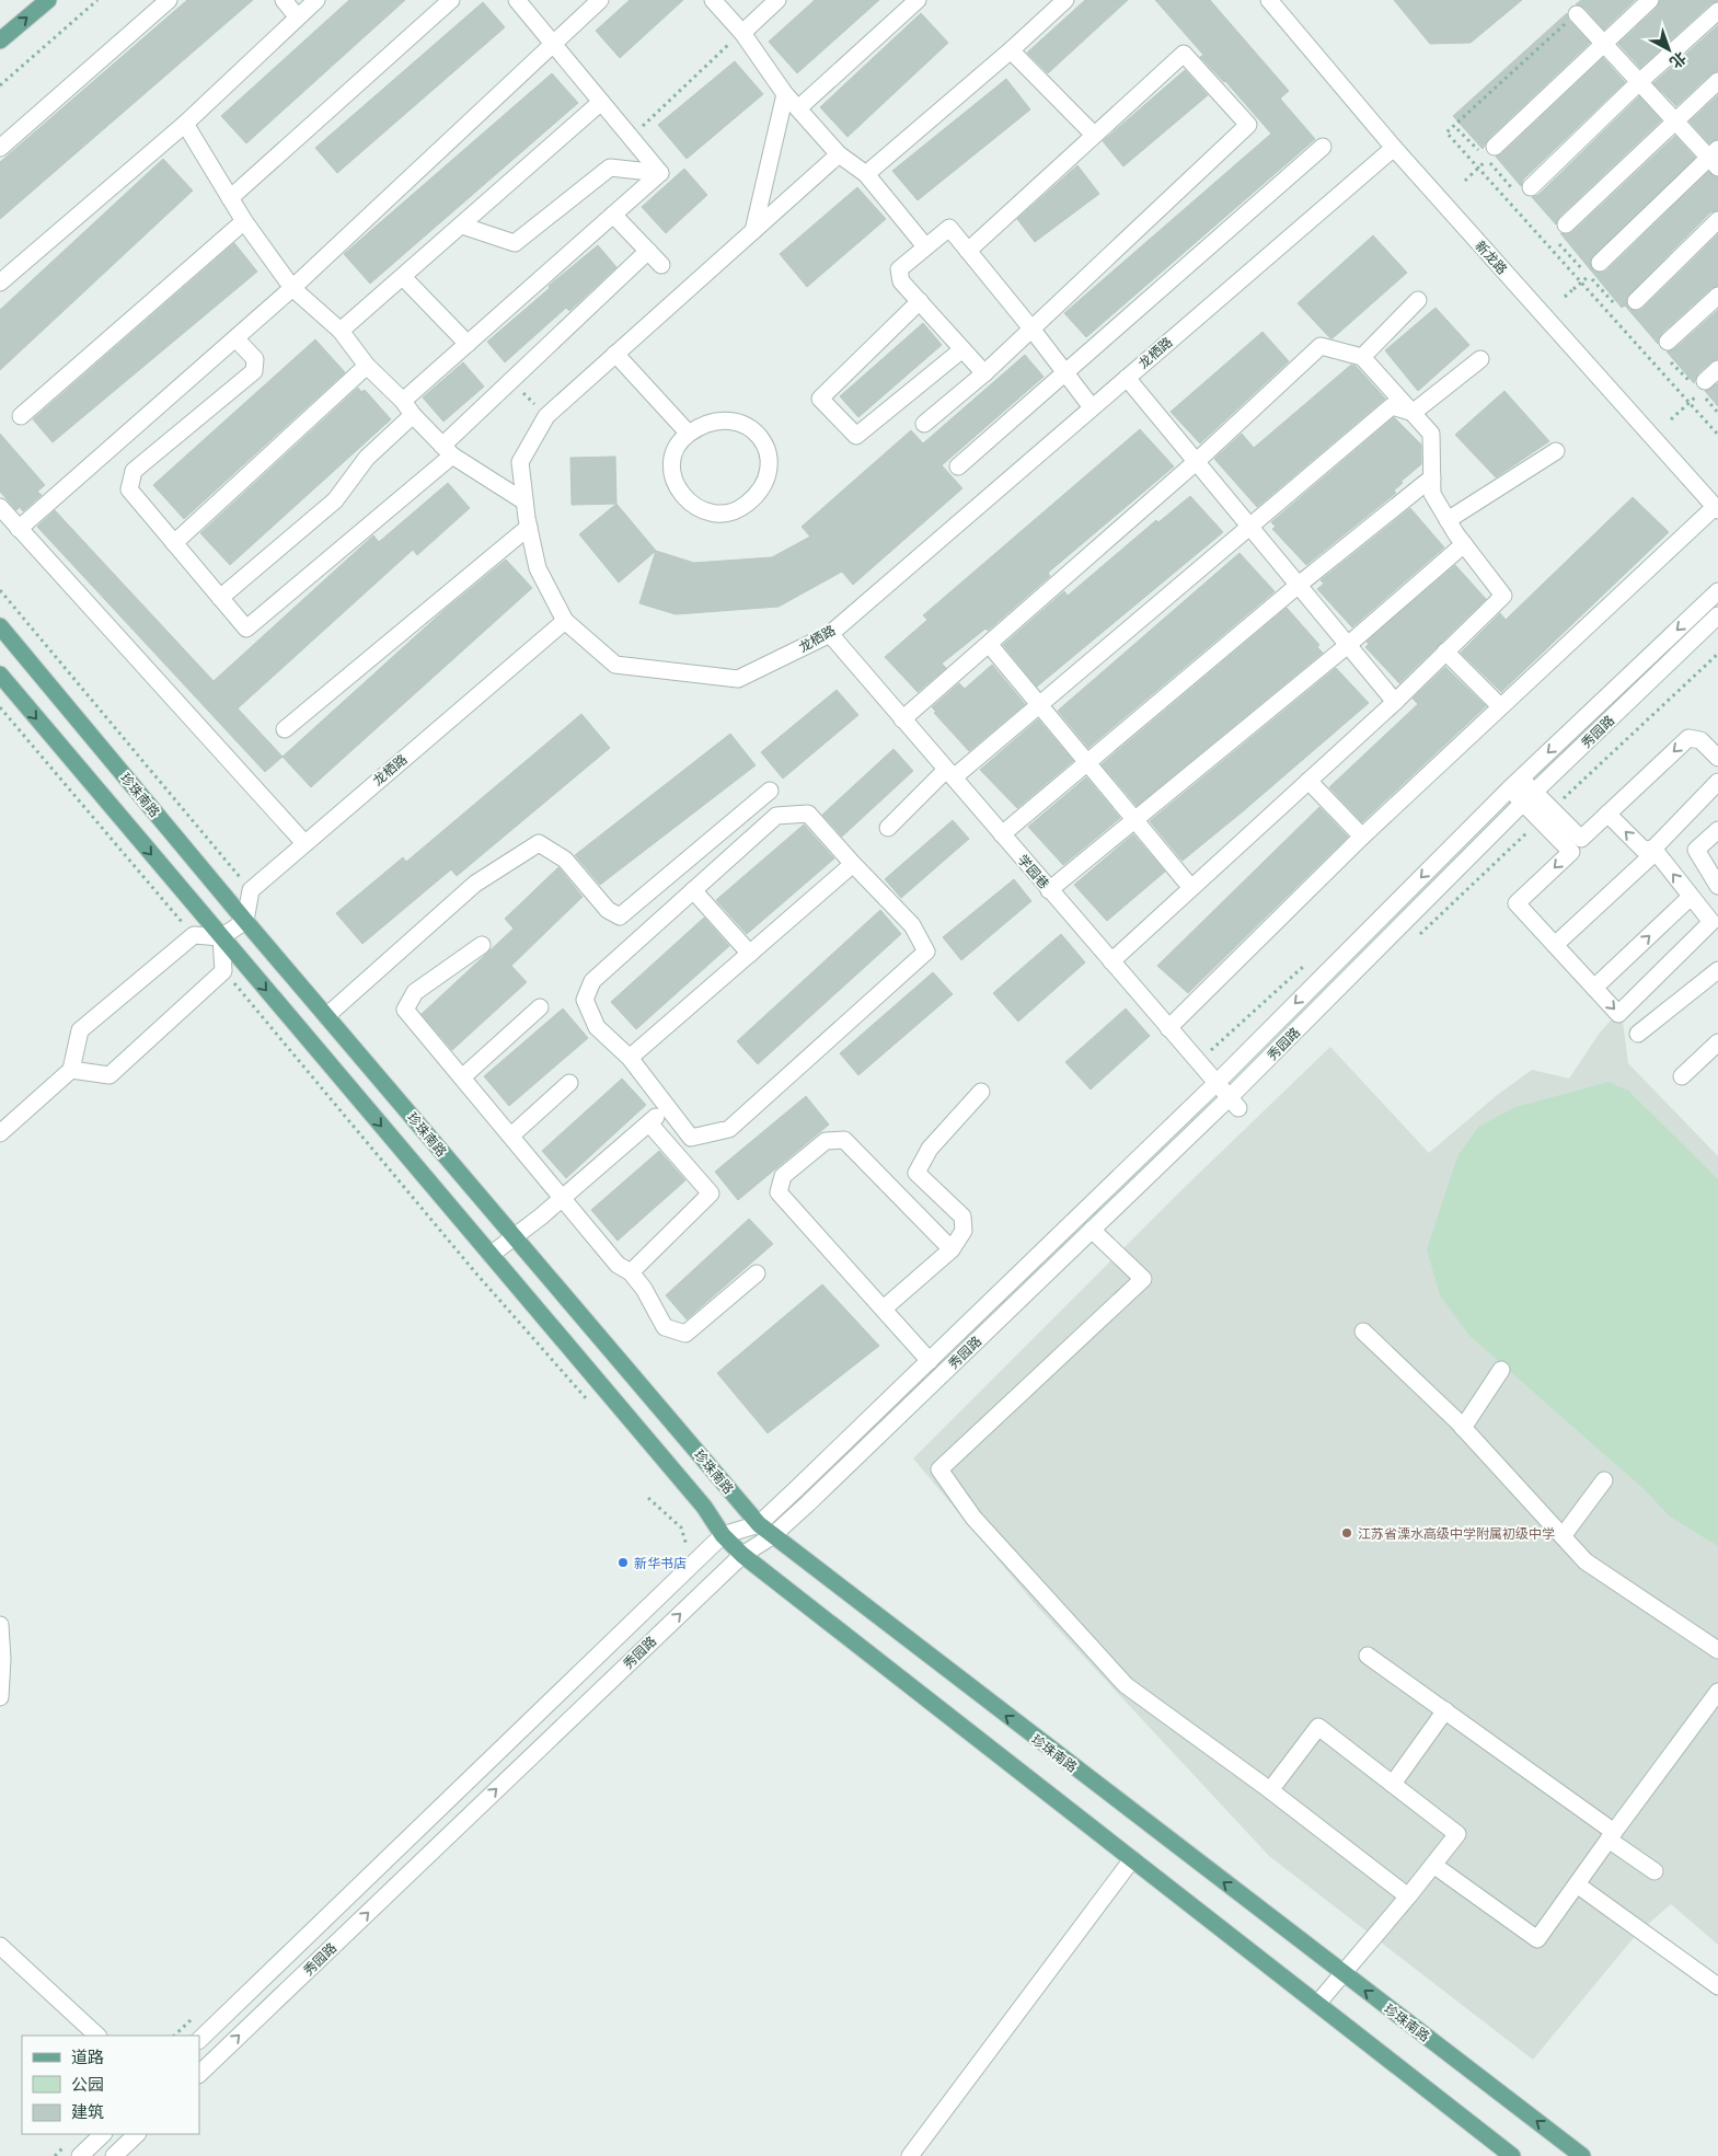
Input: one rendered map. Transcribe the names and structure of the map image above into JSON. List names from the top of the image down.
{
  "streets": {
    "main road": ["珍珠南路"],
    "street": [
      "新龙路",
      "龙栖路",
      "秀园路",
      "学园巷"
    ]
  },
  "crossings": [
    ["新龙路", "龙栖路"],
    ["龙栖路", "学园巷"],
    ["秀园路", "珍珠南路"],
    ["秀园路", "学园巷"]
  ],
  "places": ["江苏省溧水高级中学附属初级中学", "新华书店"],
  "legend": ["道路", "公园", "建筑"],
  "north": "bottom right"
}
